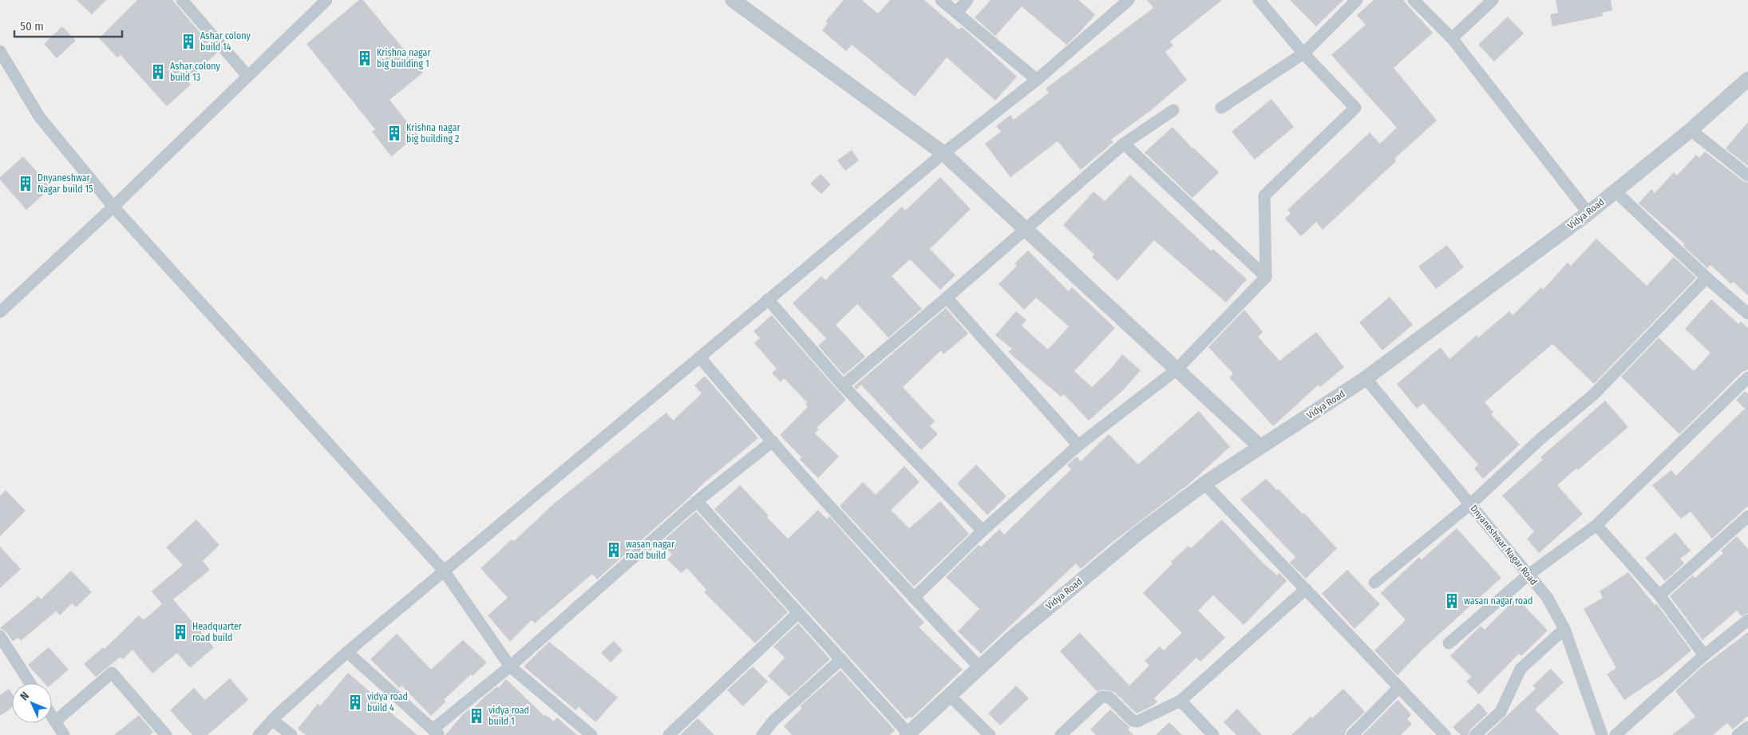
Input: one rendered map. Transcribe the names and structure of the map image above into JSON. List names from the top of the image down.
{
  "streets": {
    "street": ["Vidya Road", "Dnyaneshwar Nagar Road"]
  },
  "crossings": [
    ["Vidya Road", "Dnyaneshwar Nagar Road"]
  ],
  "places": {
    "building": [
      "Ashar colony build 14",
      "Krishna nagar big building 1",
      "Ashar colony build 13",
      "Krishna nagar big building 2",
      "Dnyaneshwar Nagar build 15",
      "wasan nagar road build",
      "wasan nagar road",
      "Headquarter road build",
      "vidya road build 4",
      "vidya road build 1"
    ]
  },
  "scale_bar": "50 m",
  "north": "top left"
}
